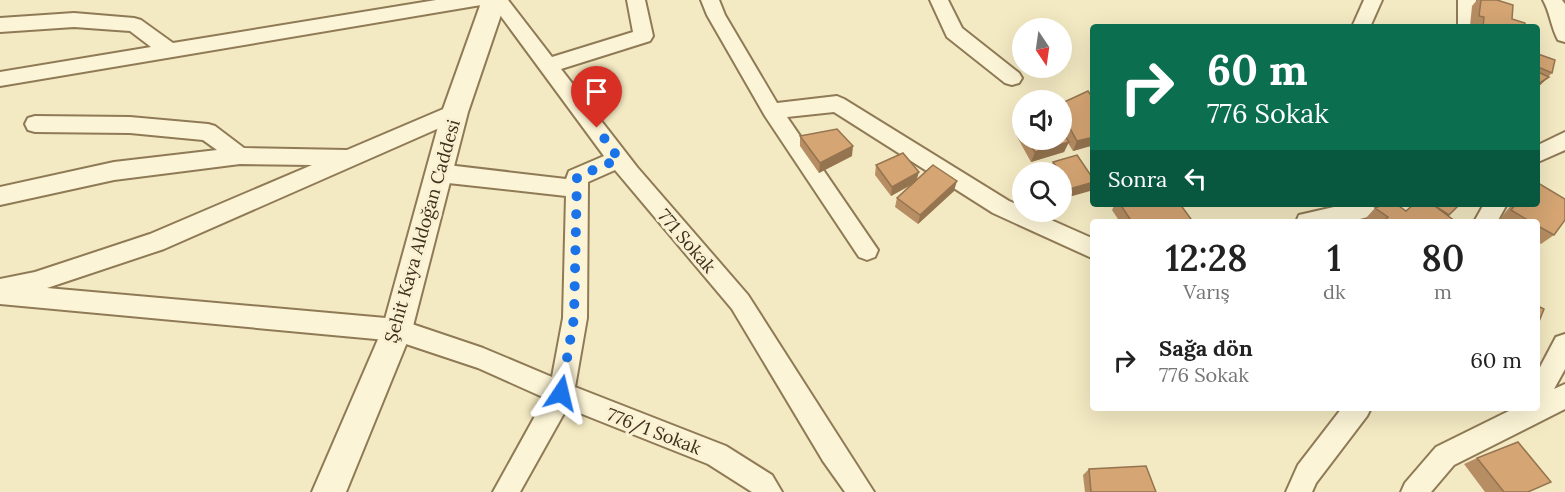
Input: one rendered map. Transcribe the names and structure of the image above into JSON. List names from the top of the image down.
{
  "streets": {
    "street": ["Şehit Kaya Aldoğan Caddesi", "771 Sokak", "776/1 Sokak"]
  },
  "crossings": [
    ["Şehit Kaya Aldoğan Caddesi", "771 Sokak"],
    ["Şehit Kaya Aldoğan Caddesi", "776/1 Sokak"]
  ],
  "north": "bottom",
  "page": {
    "turn": ["60 m", "776 Sokak"],
    "then": "Sonra",
    "eta": [
      "12:28",
      "Varış",
      "1",
      "dk",
      "80",
      "m"
    ],
    "list": [
      {
        "name": "Sağa dön",
        "note": "776 Sokak",
        "value": "60 m"
      }
    ]
  }
}
